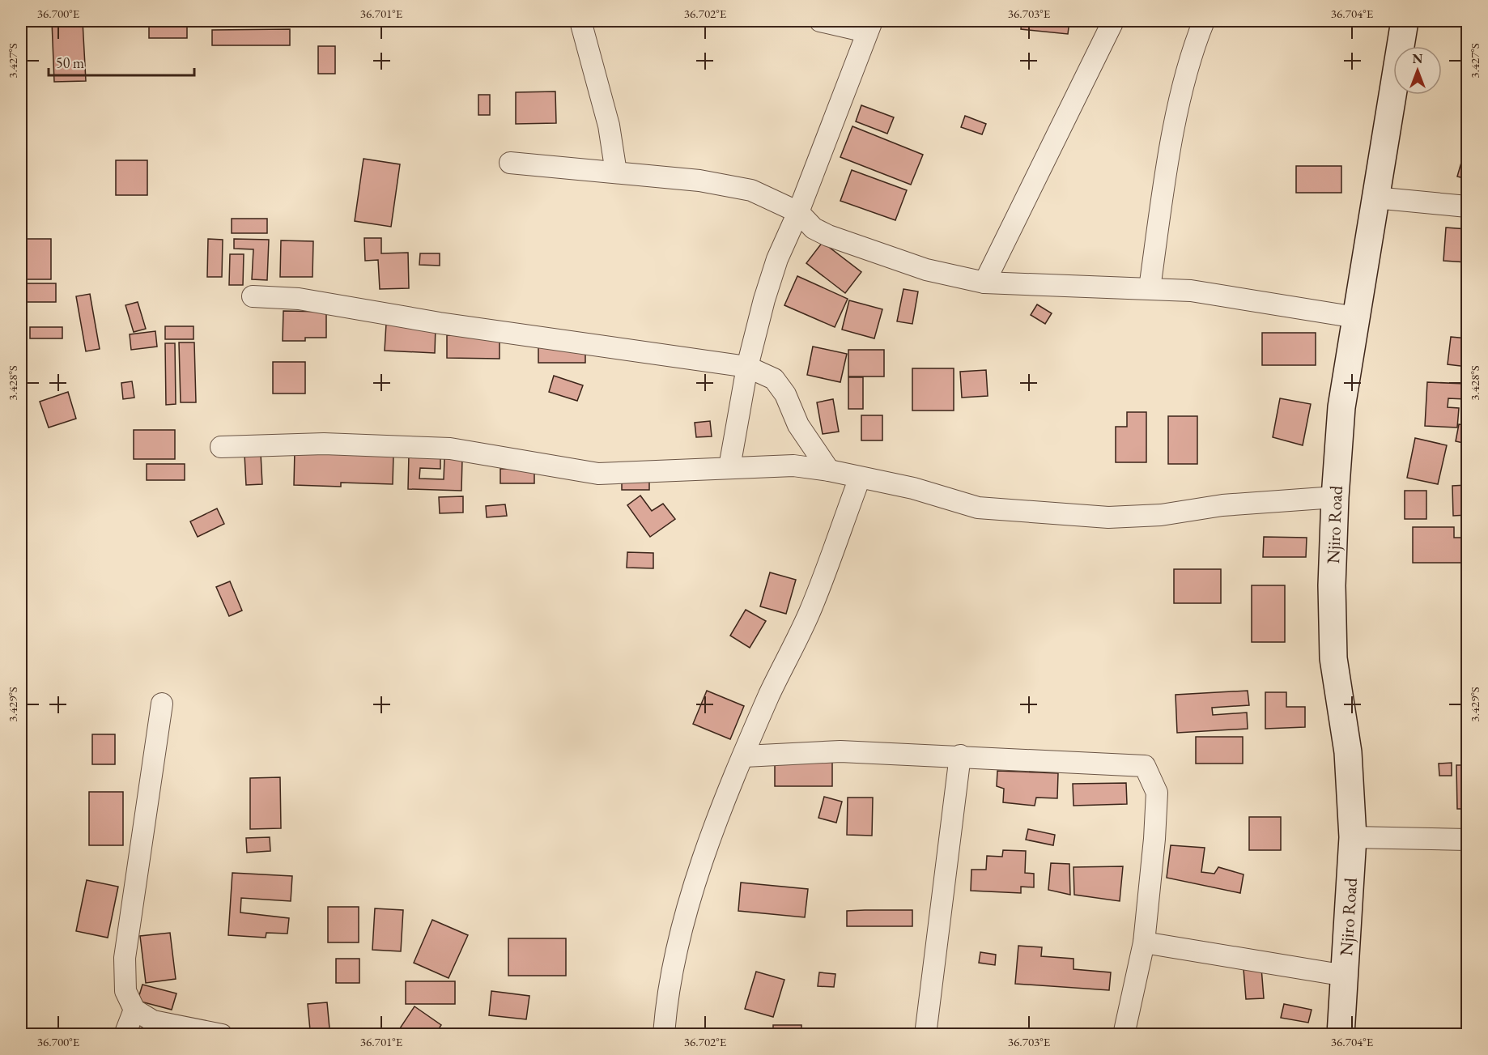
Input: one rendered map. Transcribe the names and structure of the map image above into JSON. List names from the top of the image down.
{
  "streets": {
    "street": ["Njiro Road"]
  },
  "scale_bar": "50 m",
  "north": "top",
  "coordinates": [
    "36.700°E",
    "36.701°E",
    "36.702°E",
    "36.703°E",
    "36.704°E",
    "3.427°S",
    "3.428°S",
    "3.429°S"
  ]
}
